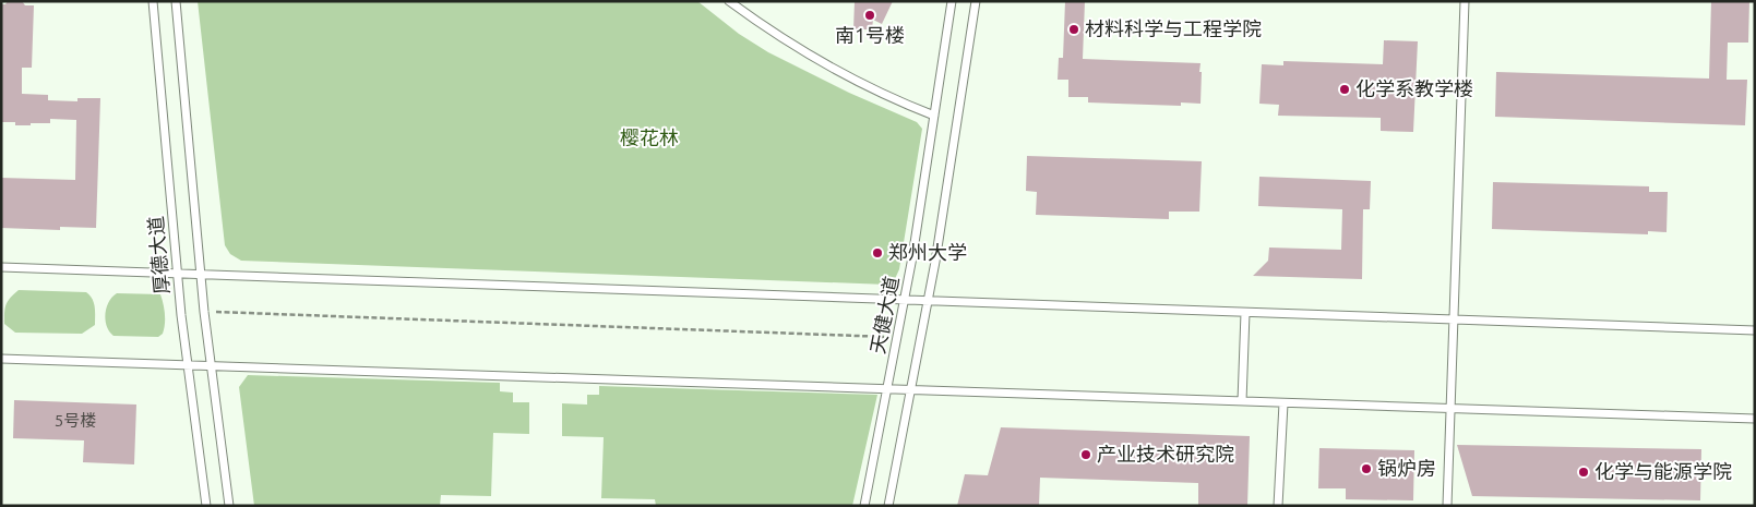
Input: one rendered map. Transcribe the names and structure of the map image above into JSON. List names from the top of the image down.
{
  "streets": {
    "lane": ["厚德大道", "天健大道"]
  },
  "parks": ["樱花林"],
  "places": [
    "南1号楼",
    "材料科学与工程学院",
    "化学系教学楼",
    "郑州大学",
    "产业技术研究院",
    "锅炉房",
    "化学与能源学院"
  ],
  "house_numbers": ["5号楼"]
}
